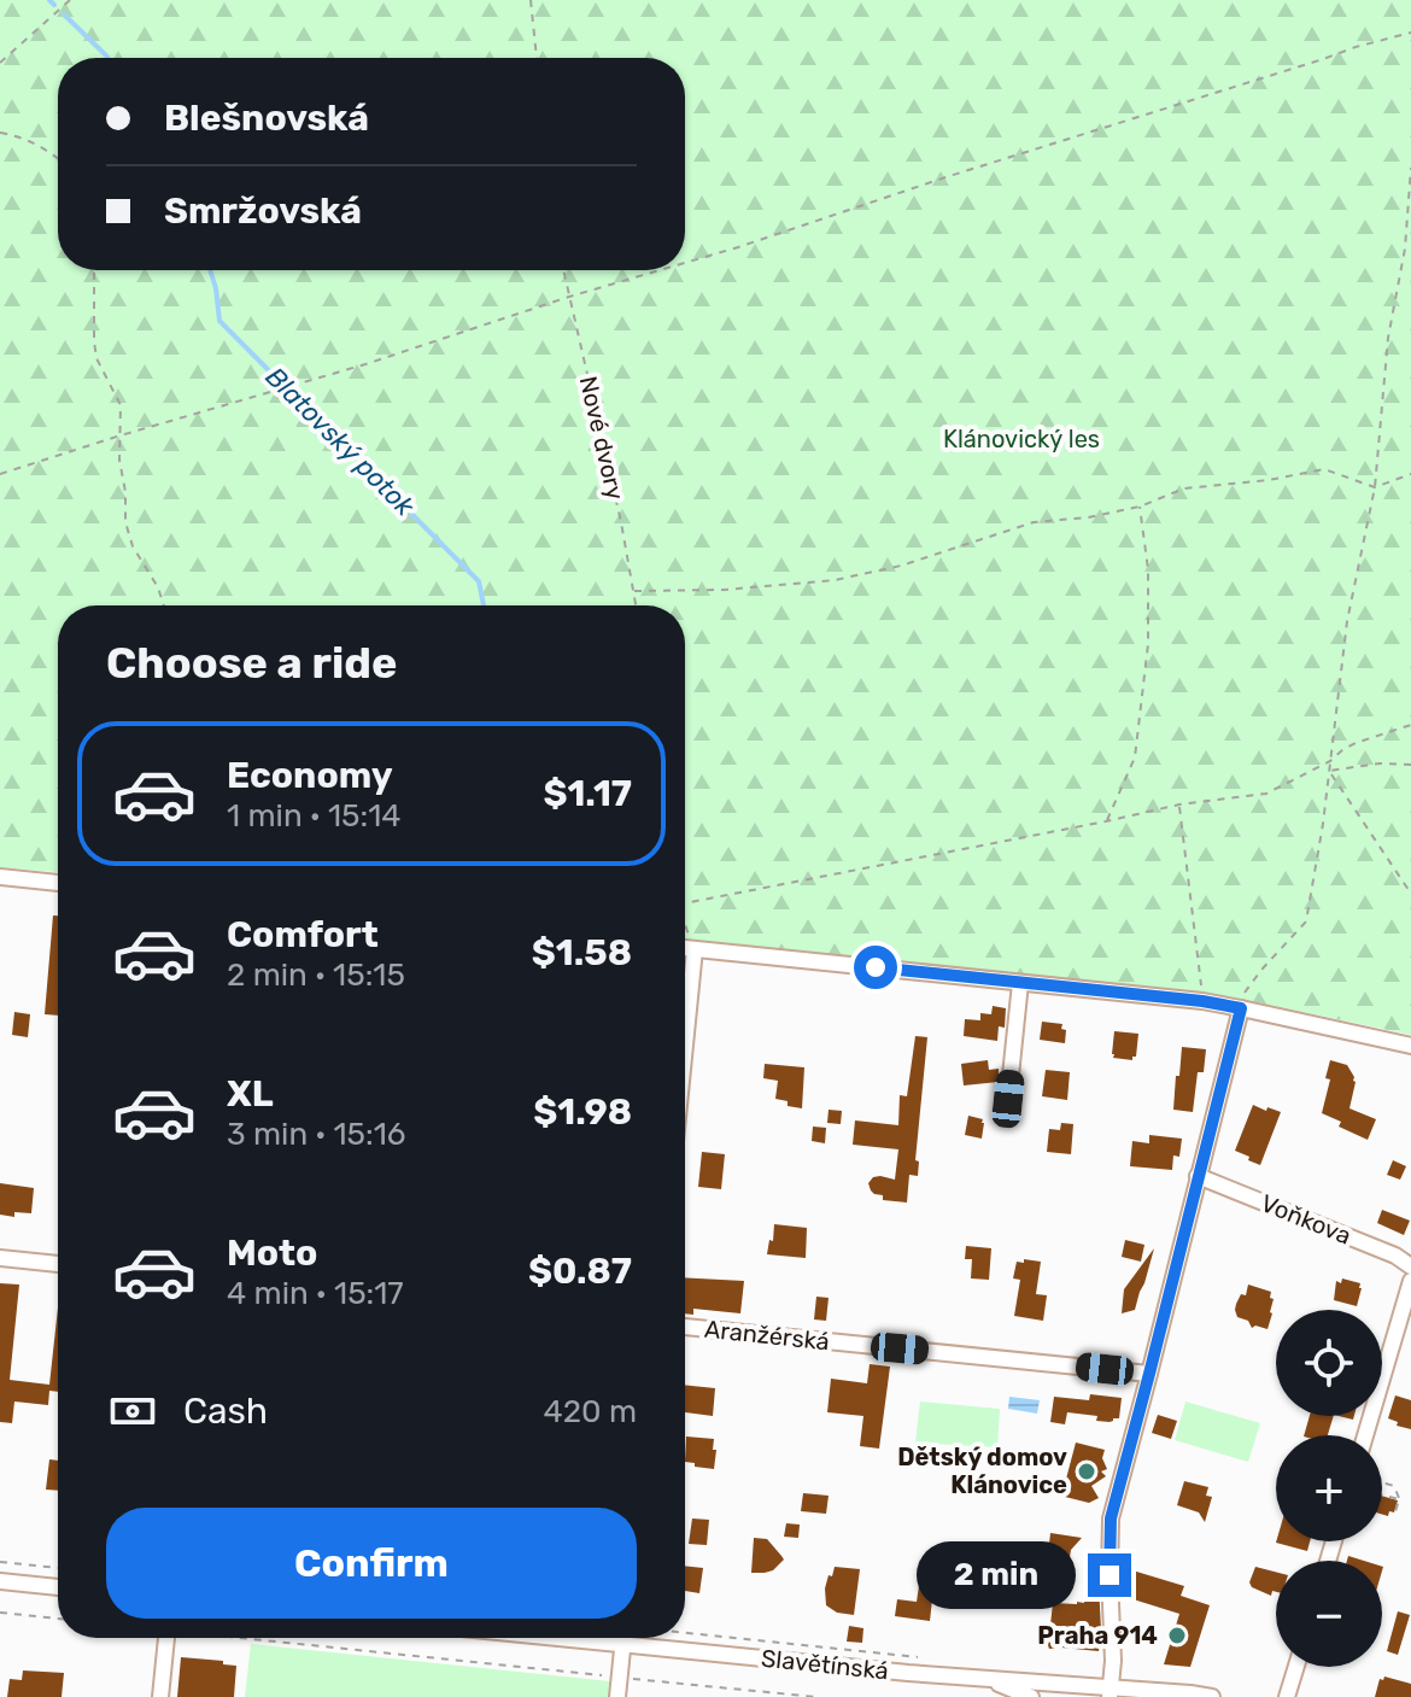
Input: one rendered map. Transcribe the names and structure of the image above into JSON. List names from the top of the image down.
{
  "streets": {
    "street": ["Voňkova", "Aranžérská", "Slavětínská"],
    "path": ["Nové dvory"]
  },
  "water": ["Blatovský potok"],
  "parks": ["Klánovický les"],
  "places": ["Dětský domov Klánovice", "Praha 914"],
  "page": {
    "banner": ["Blešnovská", "Smržovská"],
    "heading": "Choose a ride",
    "list": [
      {
        "name": "Economy",
        "note": "1 min · 15:14",
        "value": "$1.17"
      },
      {
        "name": "Comfort",
        "note": "2 min · 15:15",
        "value": "$1.58"
      },
      {
        "name": "XL",
        "note": "3 min · 15:16",
        "value": "$1.98"
      },
      {
        "name": "Moto",
        "note": "4 min · 15:17",
        "value": "$0.87"
      }
    ],
    "map_buttons": ["+", "−"],
    "pay": ["Cash", "420 m"],
    "buttons": "Confirm",
    "bubble": "2 min"
  }
}
